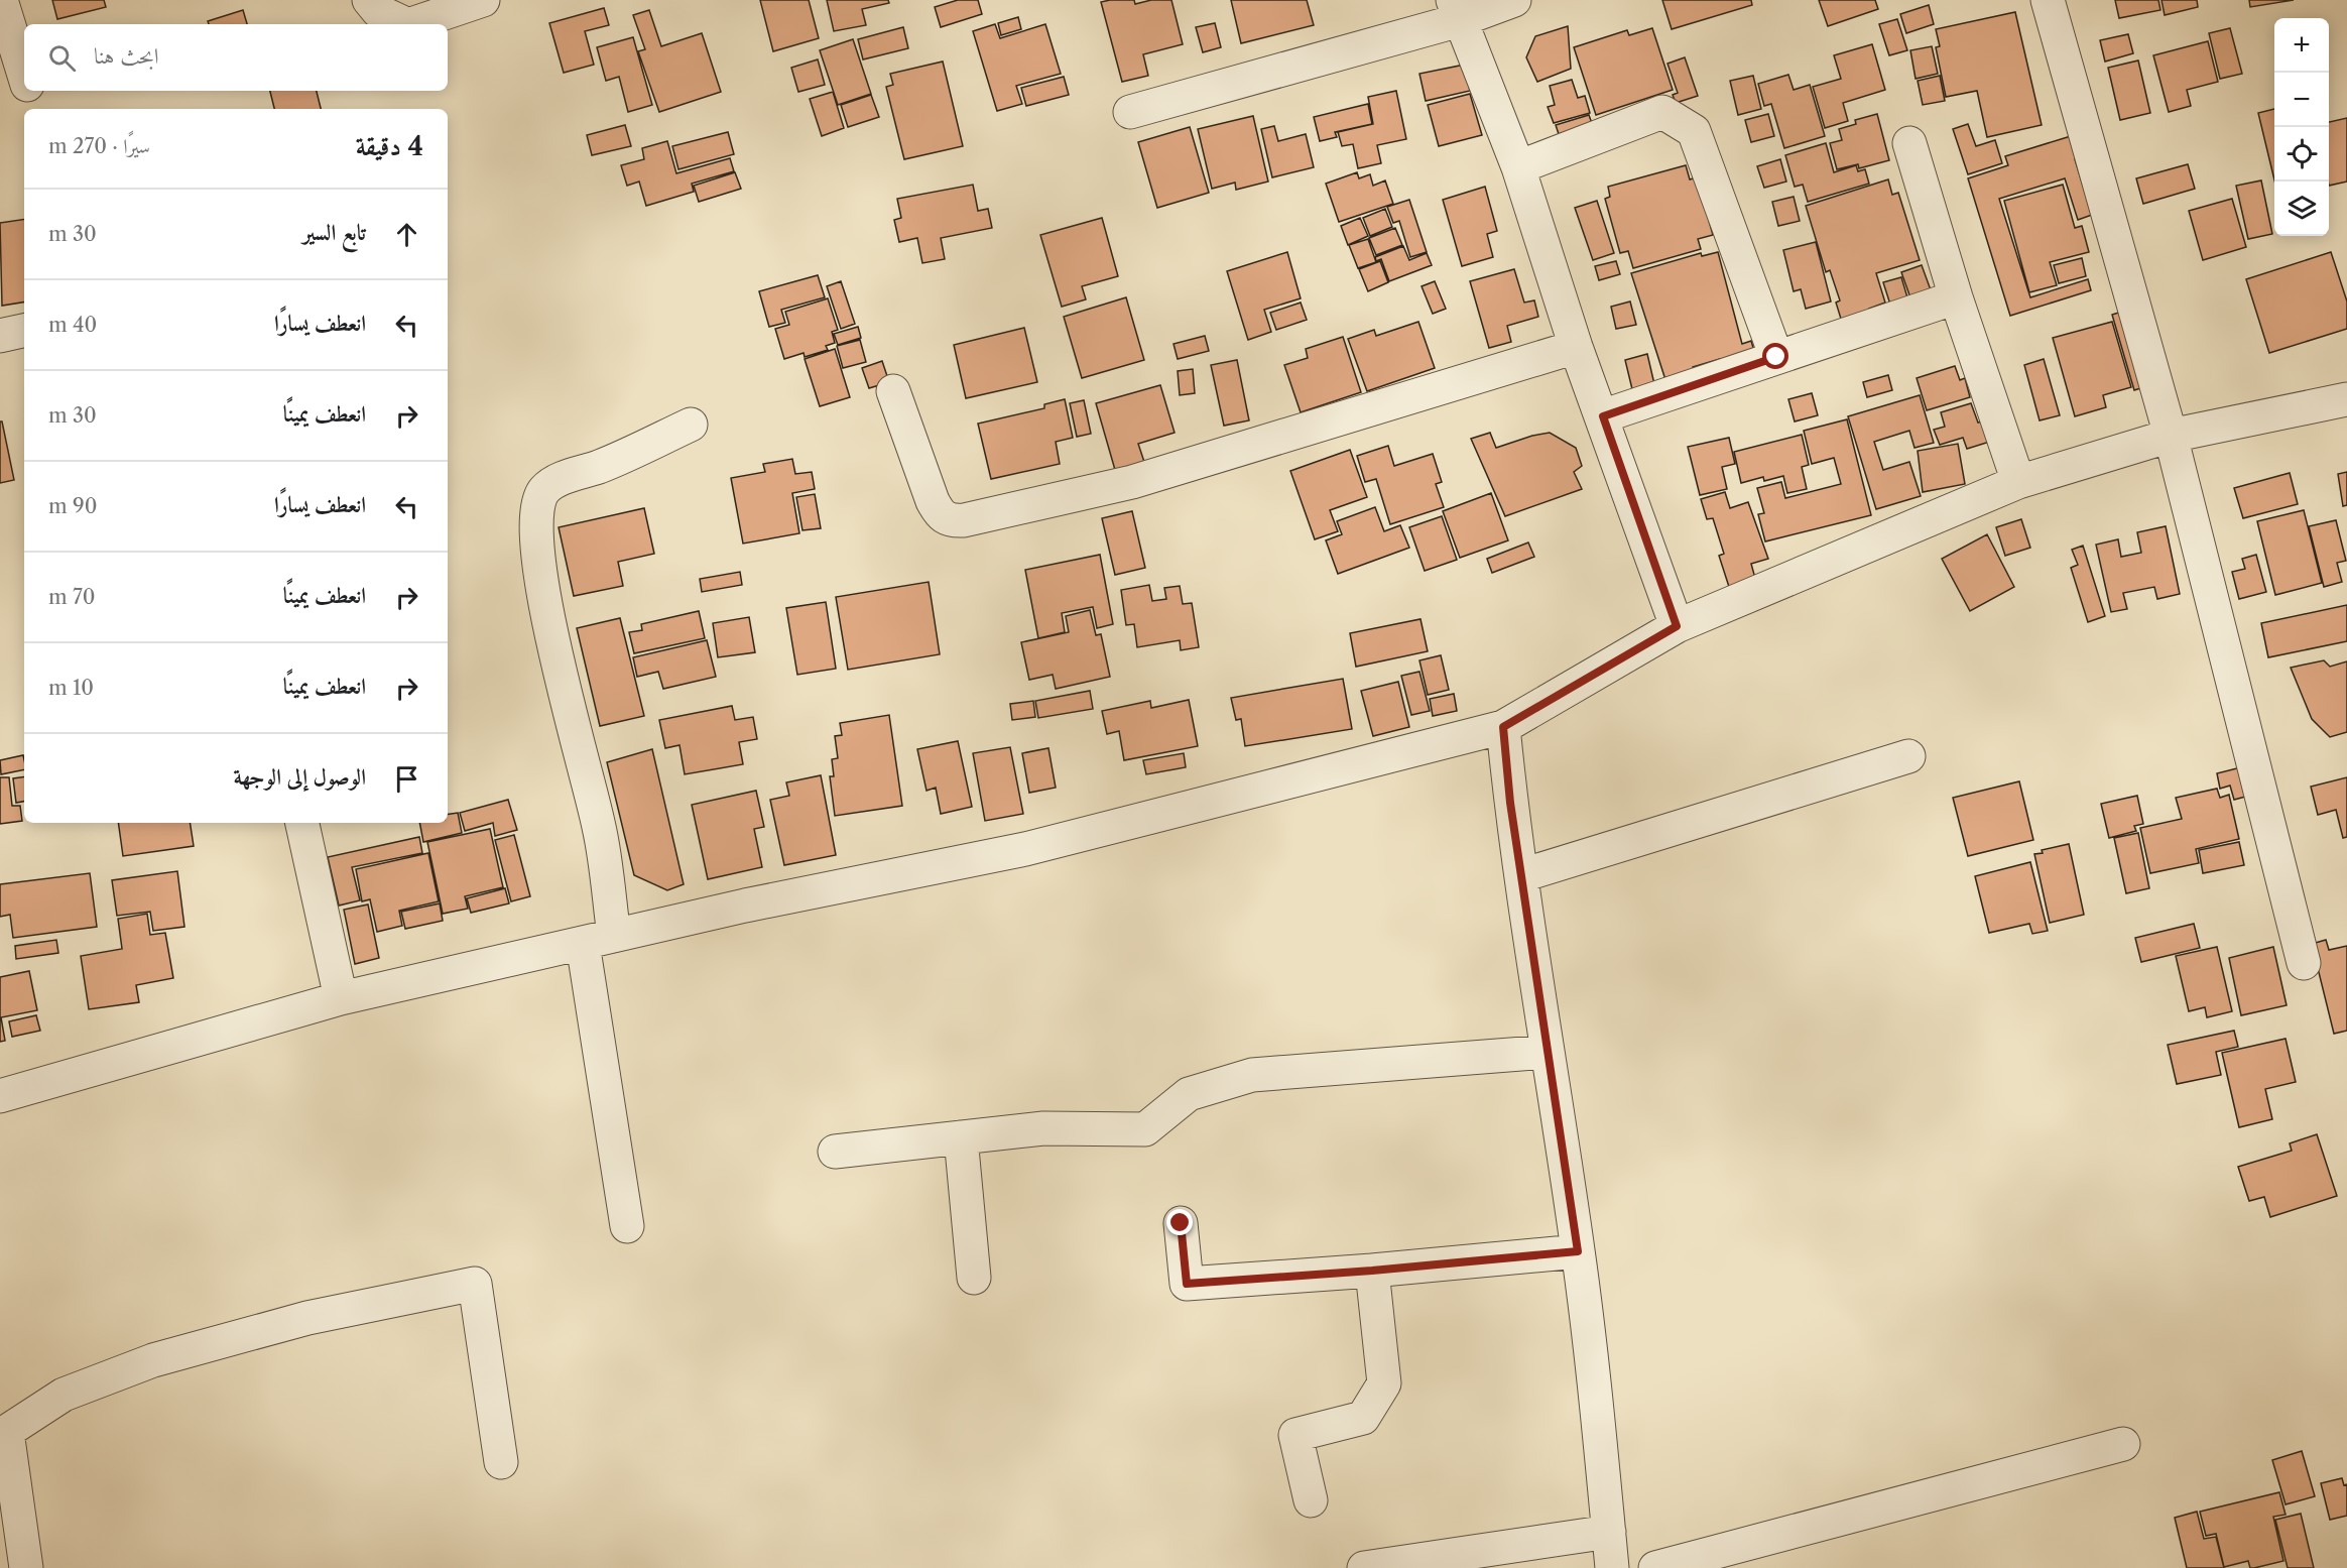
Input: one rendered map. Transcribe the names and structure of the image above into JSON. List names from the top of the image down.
{
  "page": {
    "map_buttons": ["+", "−"],
    "search": "ابحث هنا",
    "heading": ["4 دقيقة", "سيرًا · 270 m"],
    "list": [
      ["تابع السير", "30 m"],
      ["انعطف يسارًا", "40 m"],
      ["انعطف يمينًا", "30 m"],
      ["انعطف يسارًا", "90 m"],
      ["انعطف يمينًا", "70 m"],
      ["انعطف يمينًا", "10 m"],
      "الوصول إلى الوجهة"
    ]
  }
}
